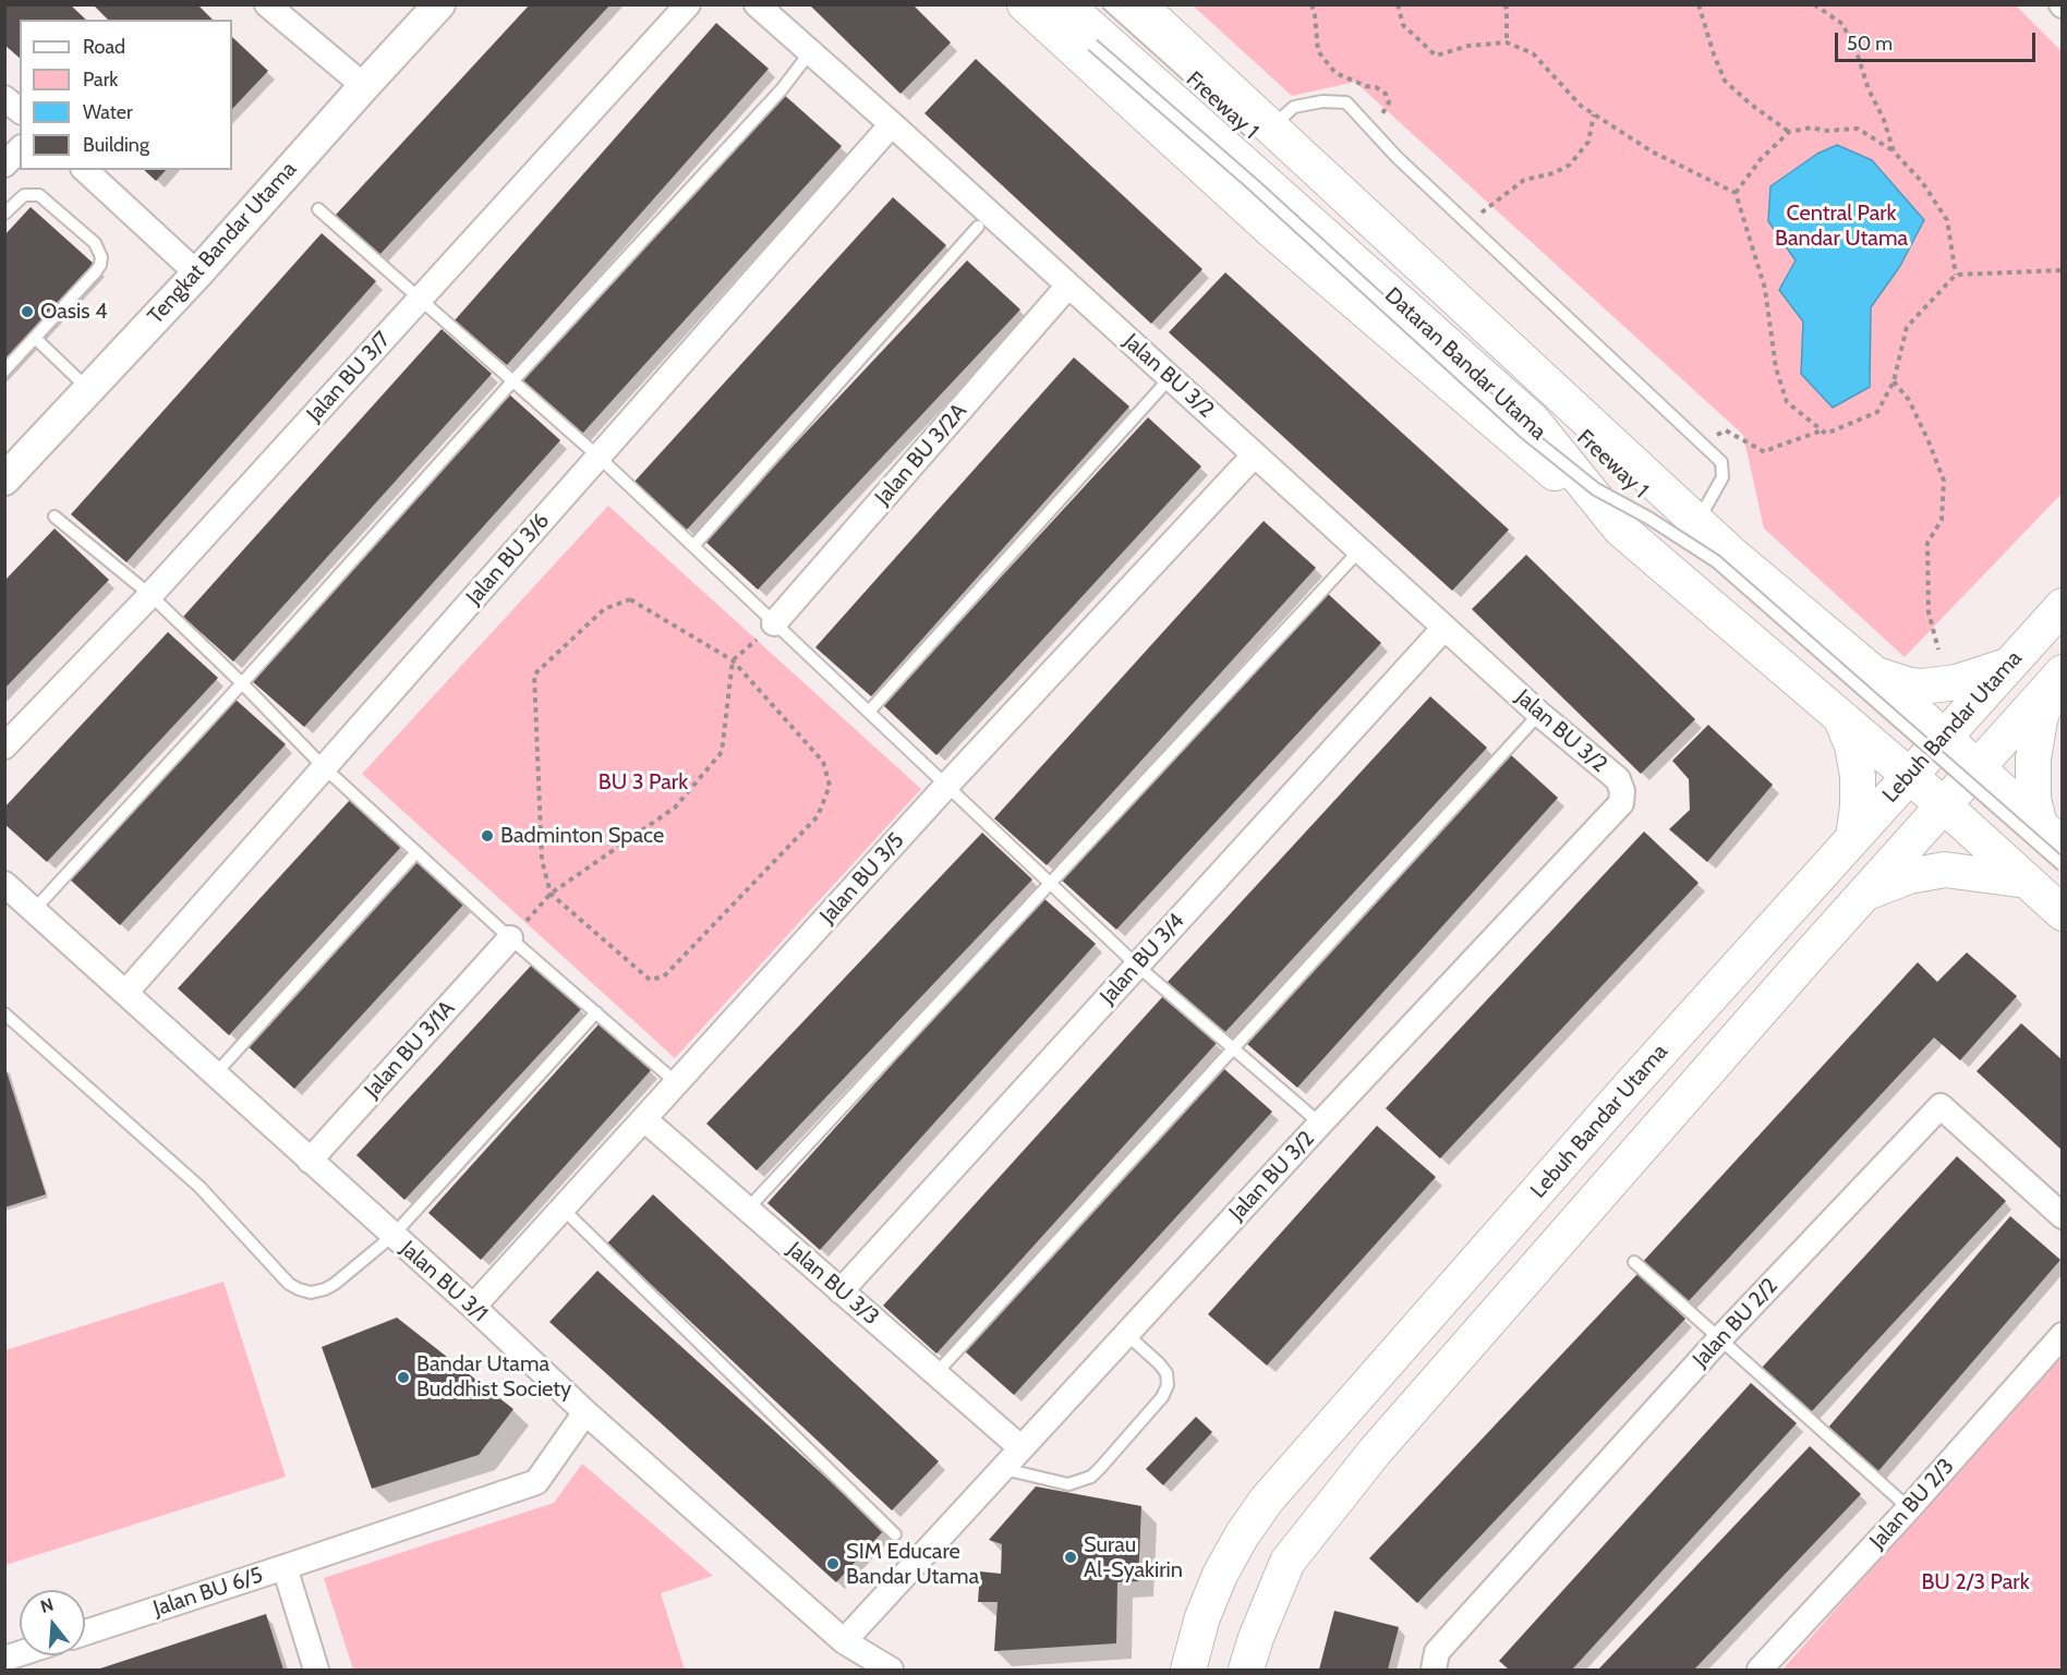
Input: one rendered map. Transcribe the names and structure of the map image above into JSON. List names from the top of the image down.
{
  "streets": {
    "main road": ["Dataran Bandar Utama", "Lebuh Bandar Utama"],
    "street": [
      "Tengkat Bandar Utama",
      "Jalan BU 3/2",
      "Jalan BU 3/7",
      "Jalan BU 3/2A",
      "Jalan BU 3/6",
      "Jalan BU 3/5",
      "Jalan BU 3/4",
      "Jalan BU 3/1A",
      "Jalan BU 3/1",
      "Jalan BU 3/3",
      "Jalan BU 2/2",
      "Jalan BU 2/3",
      "Jalan BU 6/5"
    ],
    "lane": ["Freeway 1"]
  },
  "crossings": [
    ["Freeway 1", "Dataran Bandar Utama"],
    ["Dataran Bandar Utama", "Lebuh Bandar Utama"],
    ["Jalan BU 3/2", "Jalan BU 3/2A"],
    ["Jalan BU 3/2", "Jalan BU 3/6"],
    ["Jalan BU 3/2", "Jalan BU 3/5"],
    ["Jalan BU 3/2", "Jalan BU 3/4"],
    ["Jalan BU 3/2", "Jalan BU 3/1"],
    ["Jalan BU 3/2", "Jalan BU 3/3"],
    ["Jalan BU 3/6", "Jalan BU 3/1"],
    ["Jalan BU 3/5", "Jalan BU 3/1"],
    ["Jalan BU 3/5", "Jalan BU 3/3"],
    ["Jalan BU 3/4", "Jalan BU 3/3"],
    ["Jalan BU 3/1A", "Jalan BU 3/1"],
    ["Jalan BU 3/1", "Jalan BU 6/5"]
  ],
  "parks": ["Central Park Bandar Utama", "BU 3 Park", "BU 2/3 Park"],
  "places": [
    "Oasis 4",
    "Badminton Space",
    "Bandar Utama Buddhist Society",
    "Surau Al-Syakirin",
    "SIM Educare Bandar Utama"
  ],
  "legend": [
    "Road",
    "Park",
    "Water",
    "Building"
  ],
  "scale_bar": "50 m",
  "north": "top"
}
